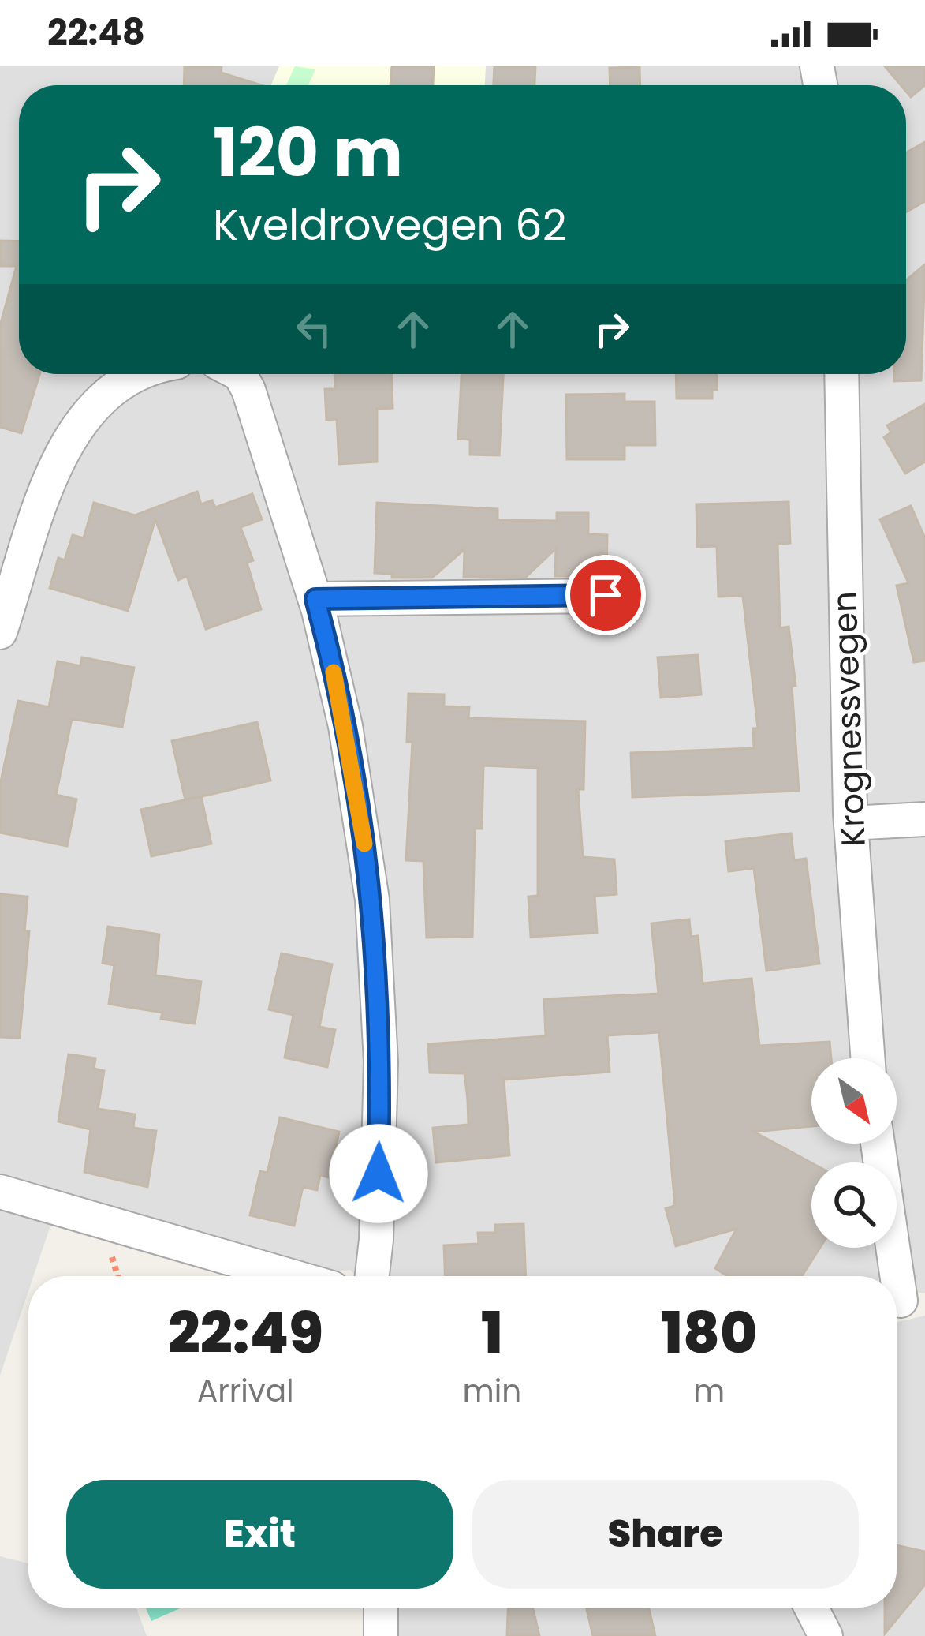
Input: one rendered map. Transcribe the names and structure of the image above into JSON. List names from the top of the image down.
{
  "streets": {
    "street": ["Krognessvegen"]
  },
  "north": "bottom right",
  "page": {
    "status": "22:48",
    "turn": ["120 m", "Kveldrovegen 62"],
    "eta": [
      "22:49",
      "Arrival",
      "1",
      "min",
      "180",
      "m"
    ],
    "buttons": ["Exit", "Share"]
  }
}
